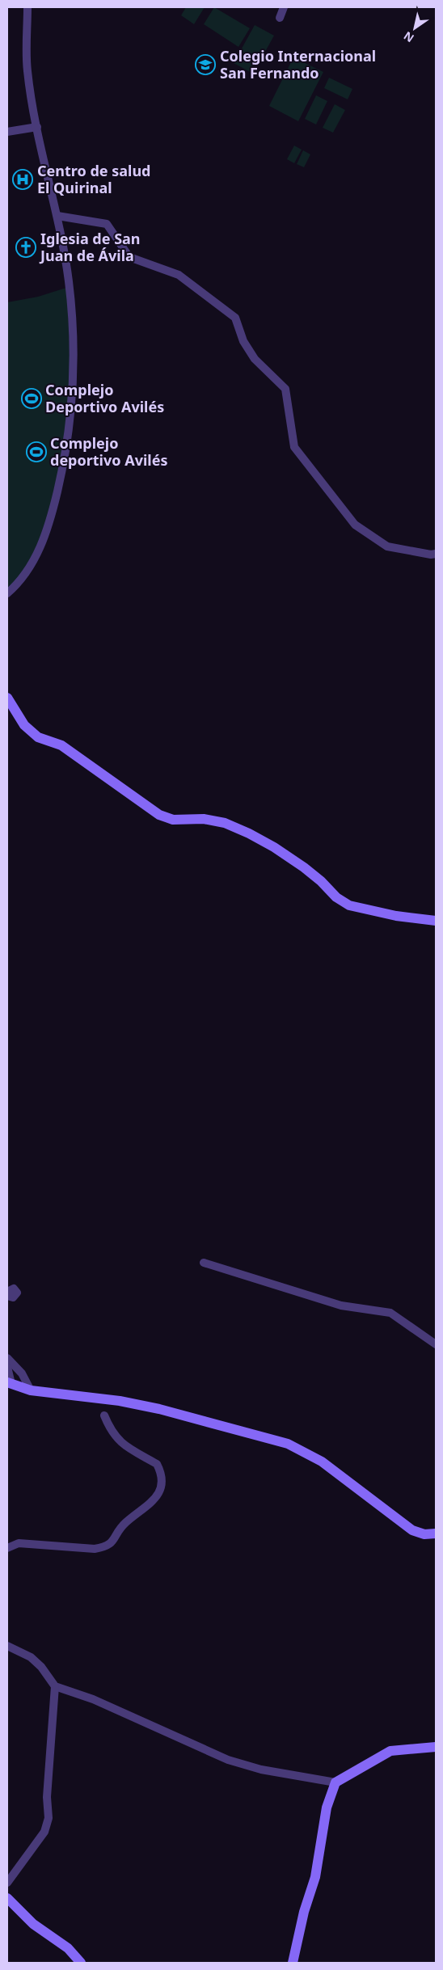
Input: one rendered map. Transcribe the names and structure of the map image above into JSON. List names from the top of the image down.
{
  "places": {
    "school or university": ["Colegio Internacional San Fernando"],
    "hospital": ["Centro de salud El Quirinal"],
    "church": ["Iglesia de San Juan de Ávila"],
    "sports": ["Complejo Deportivo Avilés", "Complejo deportivo Avilés"]
  },
  "north": "bottom left"
}
